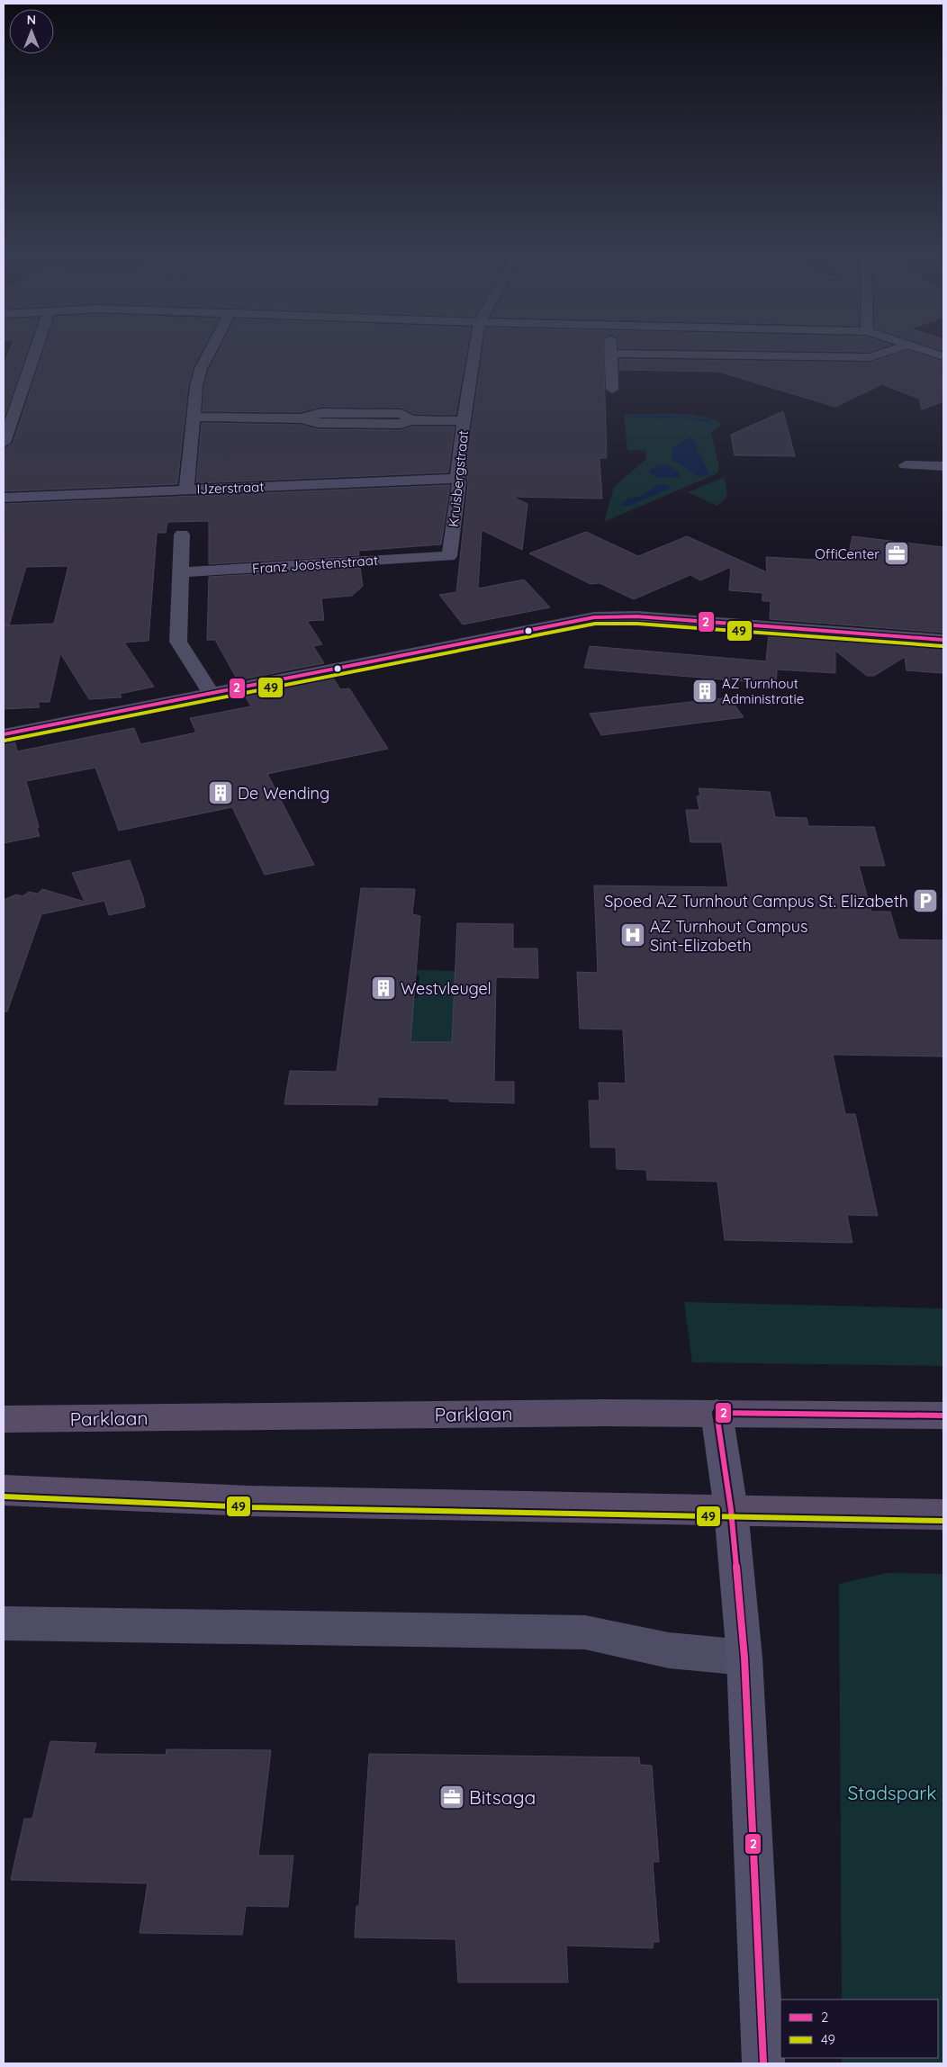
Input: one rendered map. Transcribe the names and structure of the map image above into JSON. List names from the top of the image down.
{
  "streets": {
    "main road": ["Parklaan"],
    "street": ["Kruisbergstraat", "IJzerstraat", "Franz Joostenstraat"]
  },
  "crossings": [
    ["Kruisbergstraat", "IJzerstraat"],
    ["Kruisbergstraat", "Franz Joostenstraat"]
  ],
  "parks": ["Stadspark"],
  "places": {
    "office": ["OffiCenter", "Bitsaga"],
    "building": ["AZ Turnhout Administratie", "De Wending", "Westvleugel"],
    "parking": ["Spoed AZ Turnhout Campus St. Elizabeth"],
    "hospital": ["AZ Turnhout Campus Sint-Elizabeth"]
  },
  "lines": ["transit line 2", "transit line 49"],
  "legend": ["2", "49"],
  "north": "top"
}
